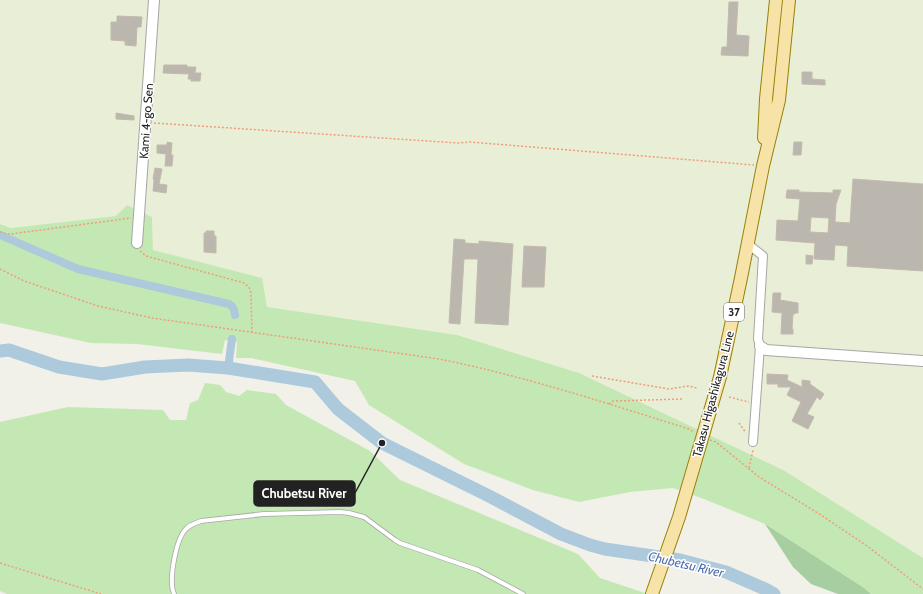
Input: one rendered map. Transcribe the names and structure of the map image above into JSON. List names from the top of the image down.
{
  "streets": {
    "main road": ["37", "Takasu Higashikagura Line"],
    "street": ["Kami 4-go Sen"]
  },
  "water": ["Chubetsu River"],
  "places": ["Chubetsu River"]
}
